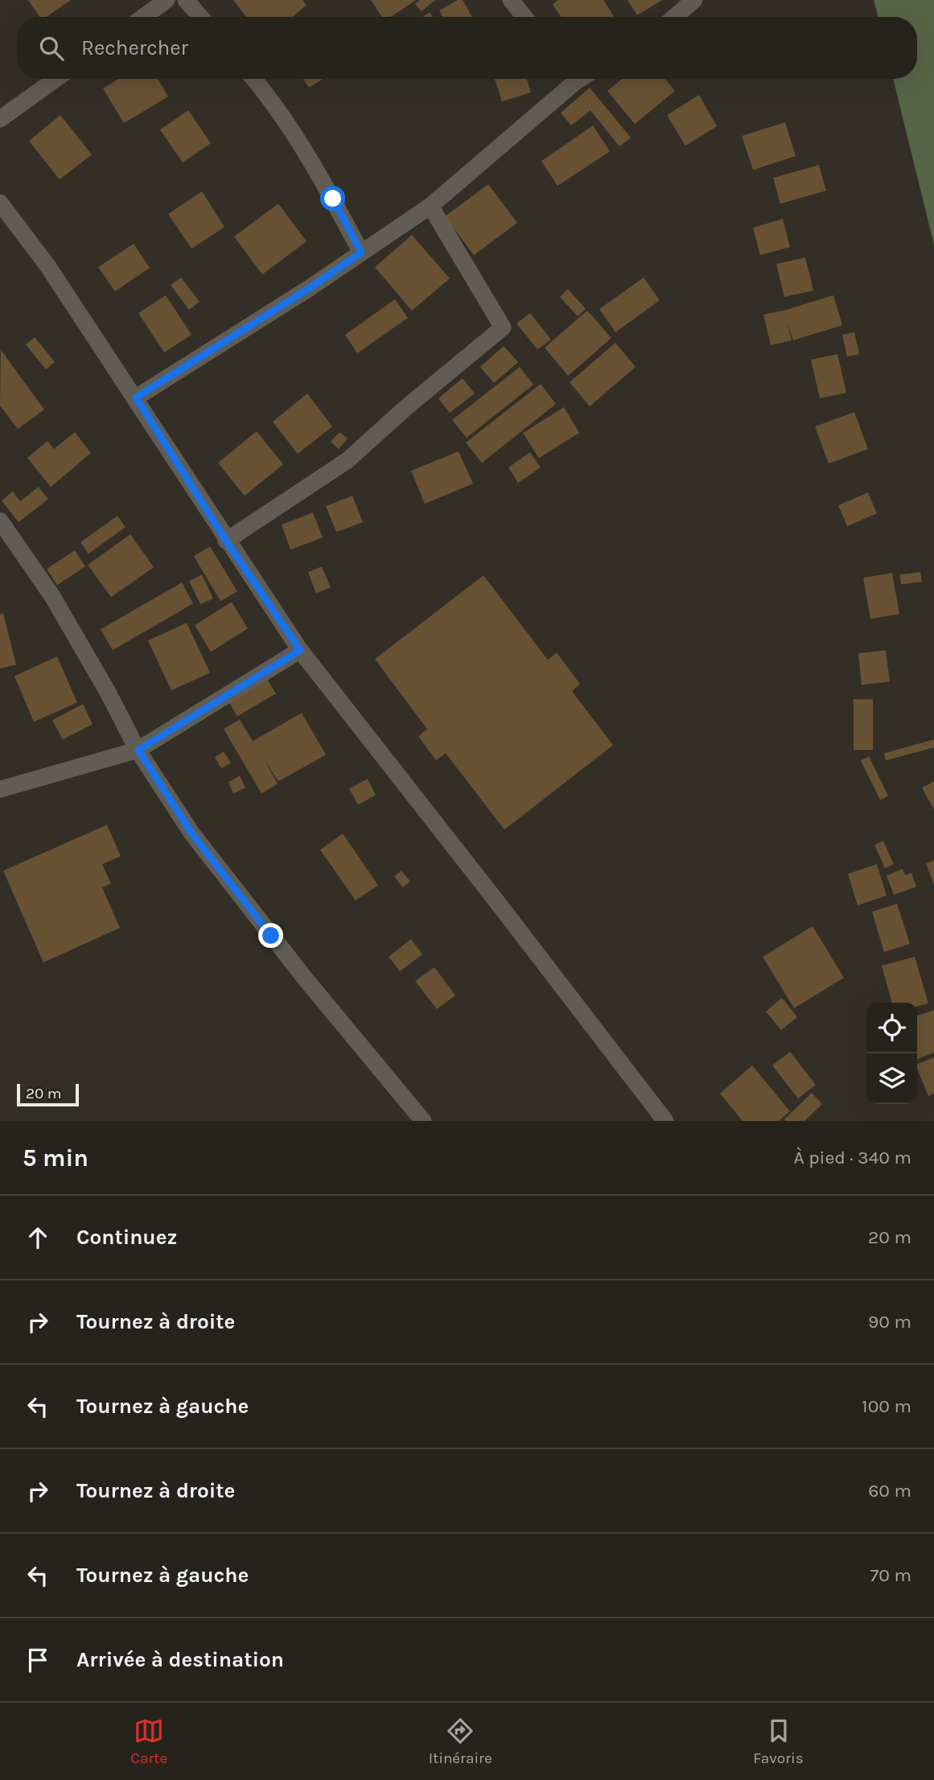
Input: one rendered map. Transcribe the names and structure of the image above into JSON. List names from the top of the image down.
{
  "scale_bar": "20 m",
  "page": {
    "search": "Rechercher",
    "scale": "20 m",
    "heading": ["5 min", "À pied · 340 m"],
    "list": [
      ["Continuez", "20 m"],
      ["Tournez à droite", "90 m"],
      ["Tournez à gauche", "100 m"],
      ["Tournez à droite", "60 m"],
      ["Tournez à gauche", "70 m"],
      "Arrivée à destination"
    ],
    "nav": ["Carte", "Itinéraire", "Favoris"]
  }
}
